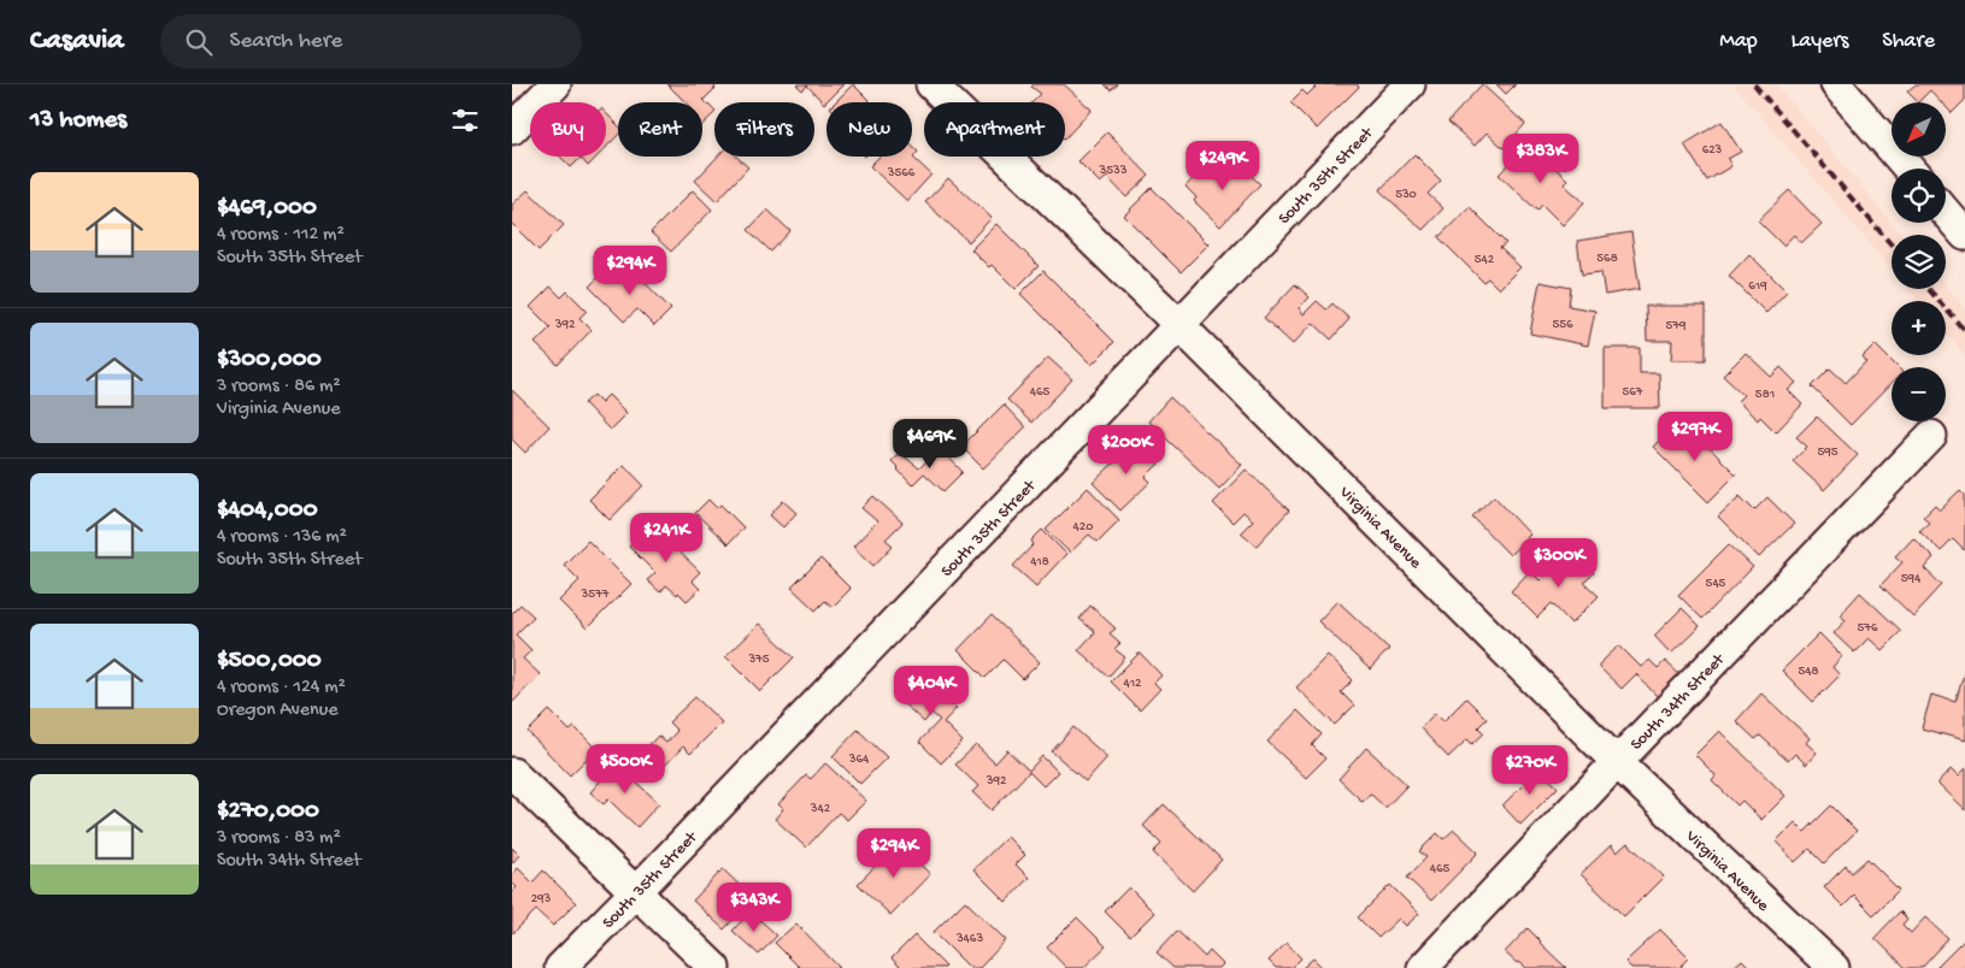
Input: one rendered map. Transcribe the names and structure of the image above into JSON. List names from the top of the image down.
{
  "streets": {
    "street": ["South 35th Street", "Virginia Avenue", "South 34th Street"]
  },
  "crossings": [
    ["South 35th Street", "Virginia Avenue"],
    ["Virginia Avenue", "South 34th Street"]
  ],
  "house_numbers": [
    "623",
    "3533",
    "3566",
    "530",
    "568",
    "542",
    "619",
    "392",
    "556",
    "579",
    "465",
    "567",
    "581",
    "595",
    "420",
    "418",
    "594",
    "545",
    "3577",
    "576",
    "375",
    "548",
    "412",
    "364",
    "392",
    "342",
    "465",
    "293",
    "3463"
  ],
  "north": "bottom left",
  "page": {
    "header": "Casavia",
    "search": "Search here",
    "nav": ["Map", "Layers", "Share"],
    "heading": "13 homes",
    "map_buttons": ["+", "−"],
    "chip": [
      "Buy",
      "Rent",
      "Filters",
      "New",
      "Apartment"
    ],
    "price": [
      "$383K",
      "$249K",
      "$294K",
      "$297K",
      "$469K",
      "$200K",
      "$241K",
      "$300K",
      "$404K",
      "$500K",
      "$270K",
      "$294K",
      "$343K"
    ],
    "list": [
      {
        "name": "$469,000",
        "note": "4 rooms · 112 m² · South 35th Street"
      },
      {
        "name": "$300,000",
        "note": "3 rooms · 86 m² · Virginia Avenue"
      },
      {
        "name": "$404,000",
        "note": "4 rooms · 136 m² · South 35th Street"
      },
      {
        "name": "$500,000",
        "note": "4 rooms · 124 m² · Oregon Avenue"
      },
      {
        "name": "$270,000",
        "note": "3 rooms · 83 m² · South 34th Street"
      }
    ]
  }
}
